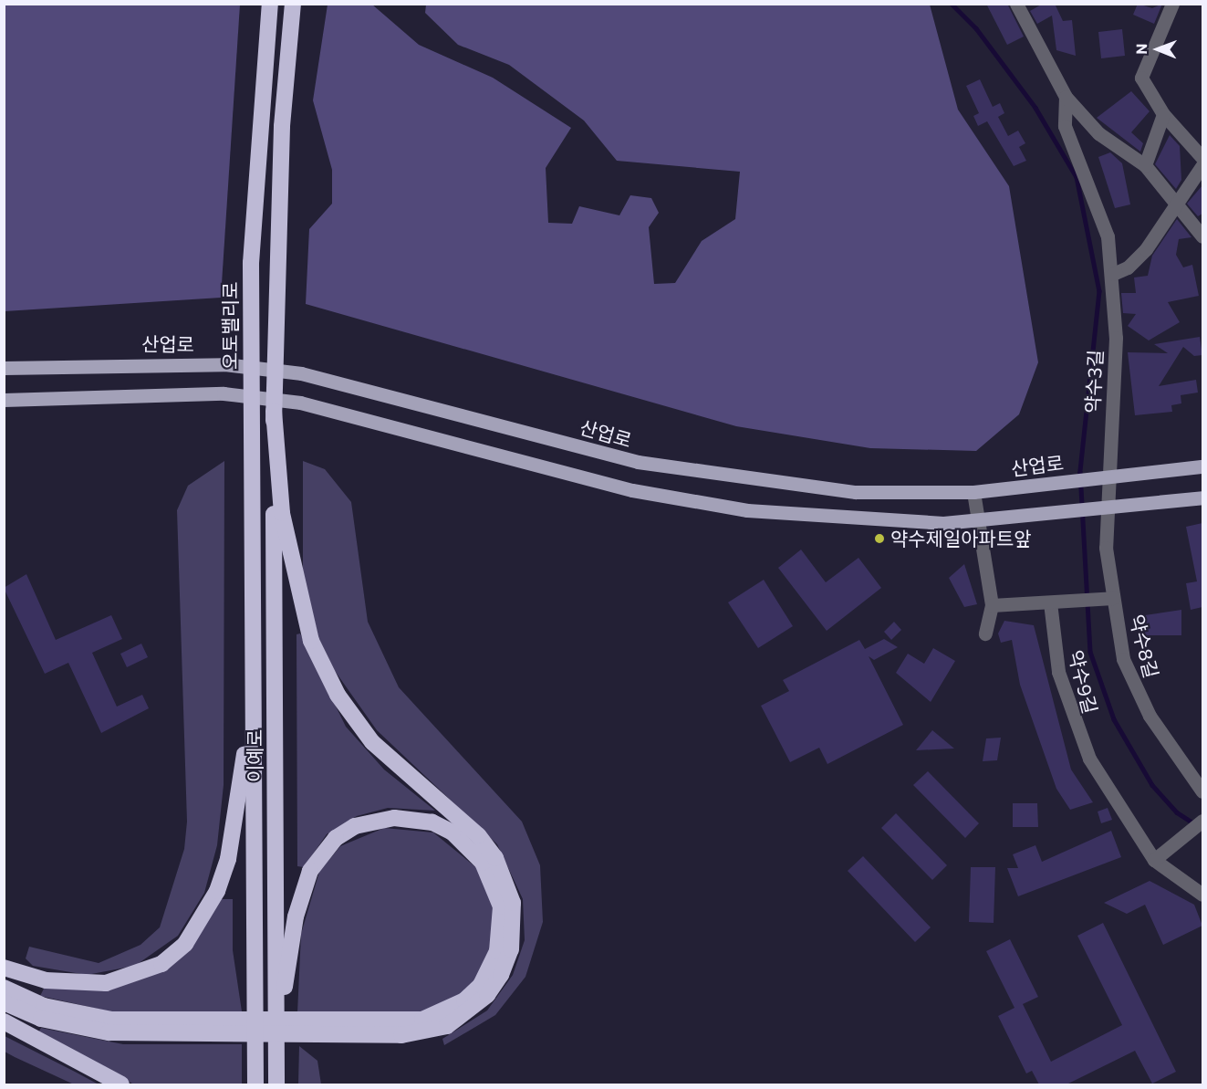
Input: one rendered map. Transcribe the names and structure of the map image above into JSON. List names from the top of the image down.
{
  "streets": {
    "highway": ["오토밸리로", "이예로"],
    "main road": ["산업로"],
    "street": ["약수3길", "약수8길", "약수9길"]
  },
  "crossings": [
    ["오토밸리로", "이예로"],
    ["약수3길", "약수8길"]
  ],
  "places": ["약수제일아파트앞"],
  "north": "left"
}
